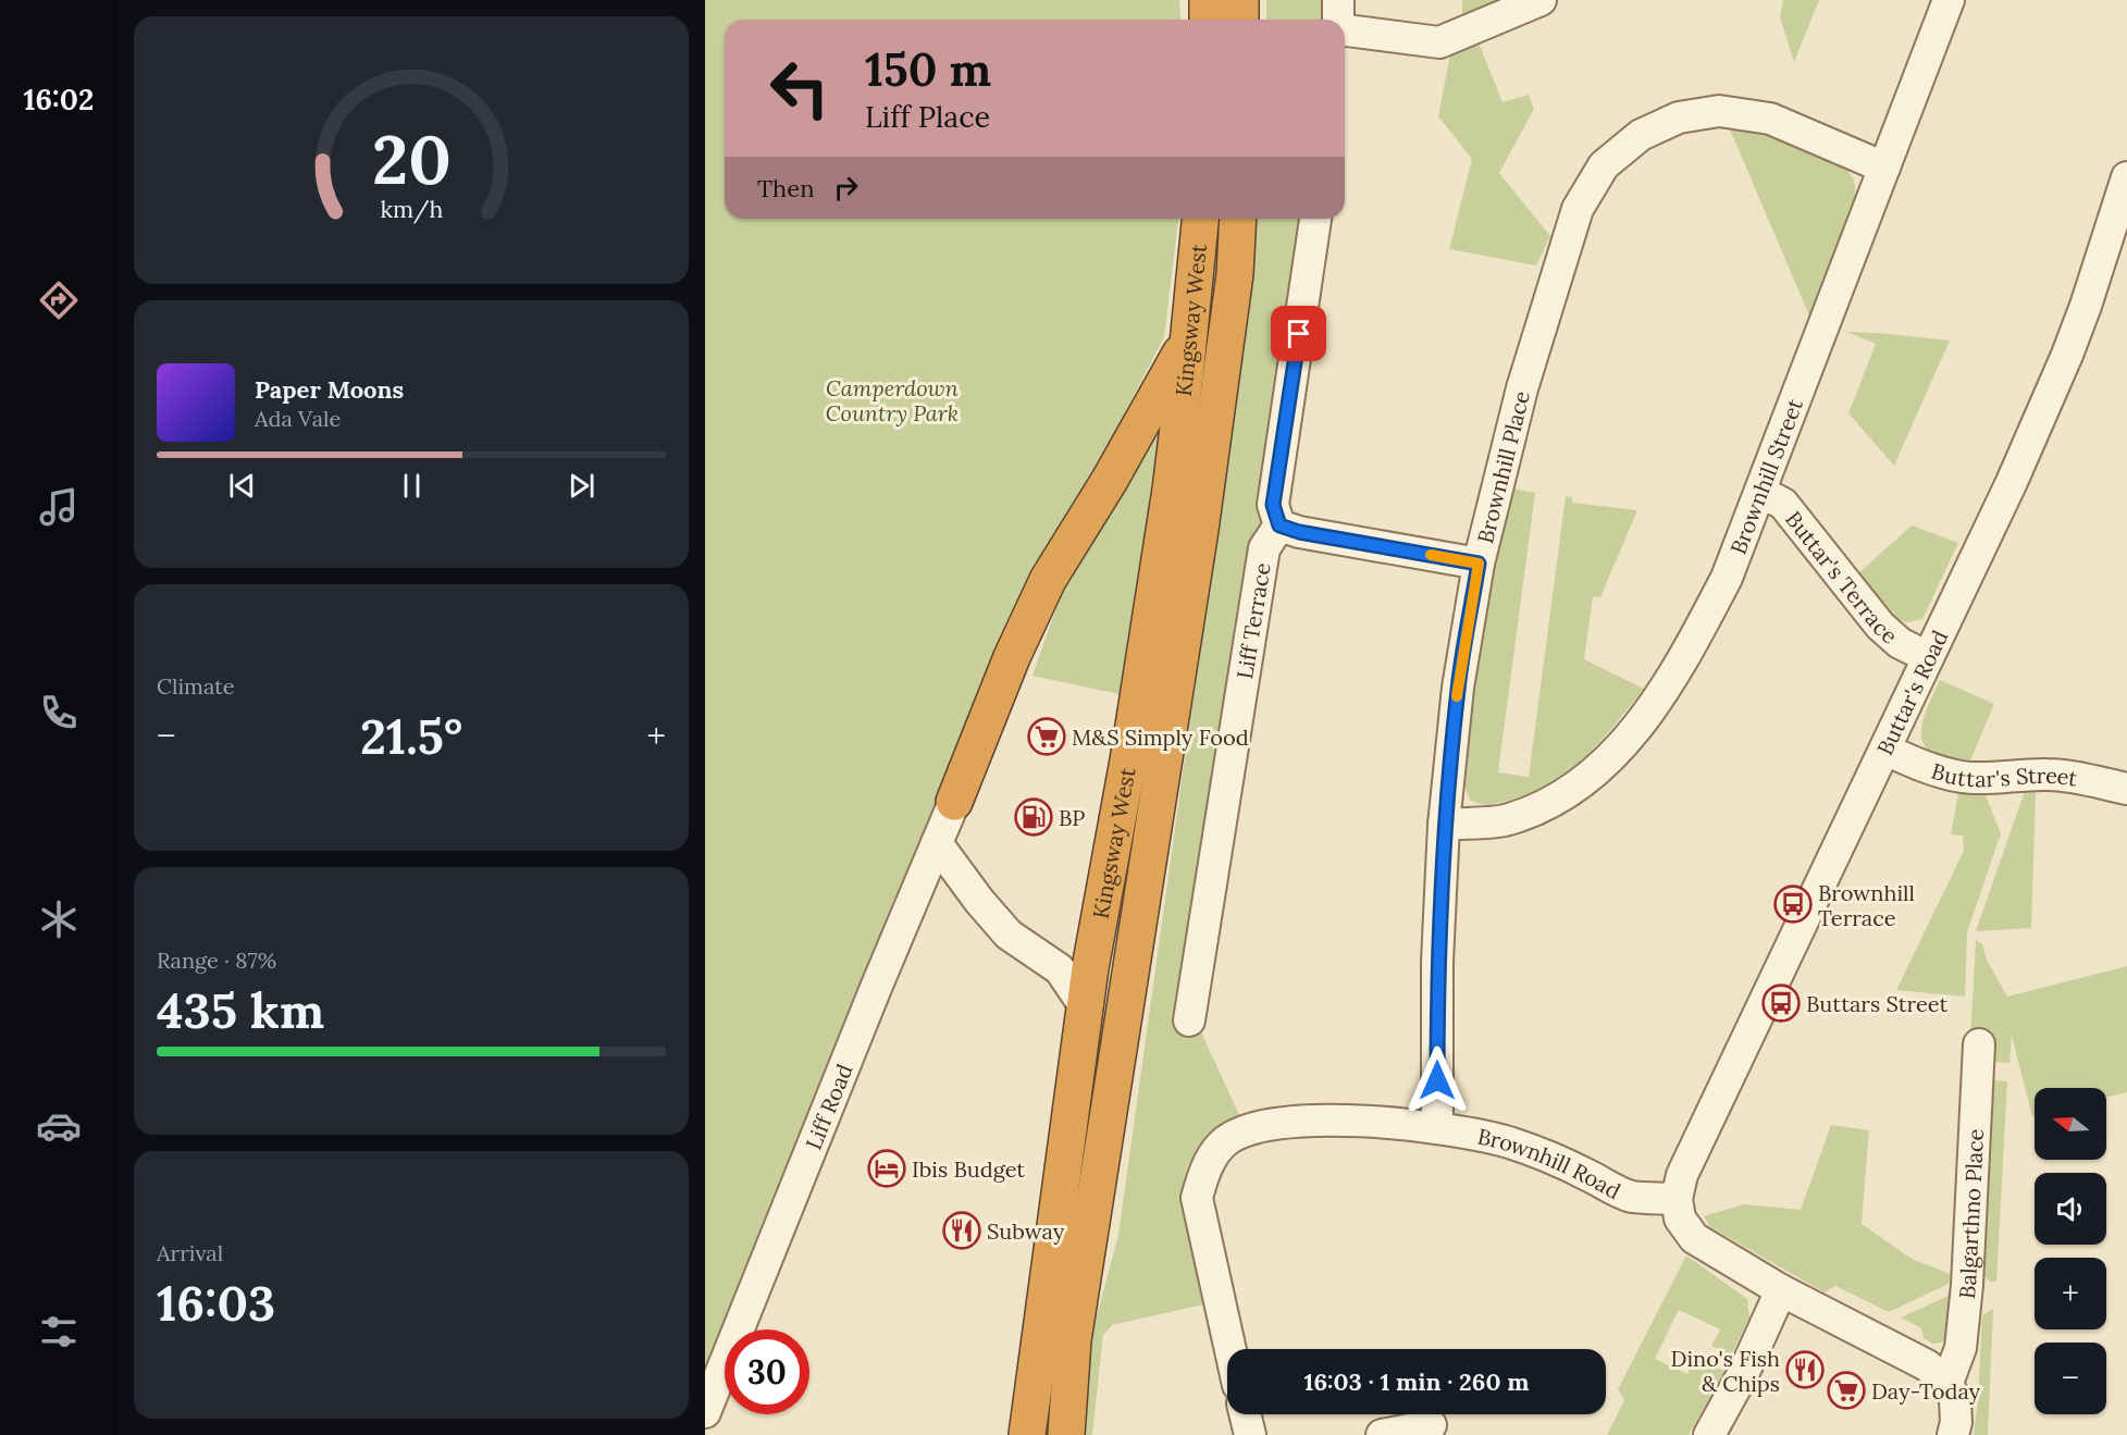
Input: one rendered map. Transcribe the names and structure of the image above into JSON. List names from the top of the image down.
{
  "streets": {
    "highway": ["Kingsway West"],
    "street": [
      "Brownhill Place",
      "Brownhill Street",
      "Buttar's Terrace",
      "Liff Terrace",
      "Buttar's Road",
      "Buttar's Street",
      "Liff Road",
      "Brownhill Road",
      "Balgarthno Place"
    ]
  },
  "crossings": [
    ["Brownhill Place", "Brownhill Street"],
    ["Brownhill Place", "Brownhill Road"],
    ["Brownhill Street", "Buttar's Terrace"],
    ["Buttar's Terrace", "Buttar's Road"],
    ["Buttar's Road", "Buttar's Street"],
    ["Buttar's Road", "Brownhill Road"]
  ],
  "parks": ["Camperdown Country Park"],
  "places": {
    "supermarket": ["M&S Simply Food", "Day-Today"],
    "fuel station": ["BP"],
    "bus stop": ["Brownhill Terrace", "Buttars Street"],
    "hotel": ["Ibis Budget"],
    "restaurant": ["Subway", "Dino's Fish & Chips"]
  },
  "north": "left",
  "page": {
    "tabs": "16:02",
    "turn": ["150 m", "Liff Place"],
    "then": "Then",
    "song": ["Paper Moons", "Ada Vale"],
    "tile": [
      "Climate",
      ["Range · 87%", "435 km"],
      ["Arrival", "16:03"]
    ],
    "heat": ["−", "21.5°", "+"],
    "map_buttons": ["+", "−"],
    "limit": "30",
    "trip": "16:03 · 1 min · 260 m",
    "gauge": ["20", "km/h"]
  }
}
